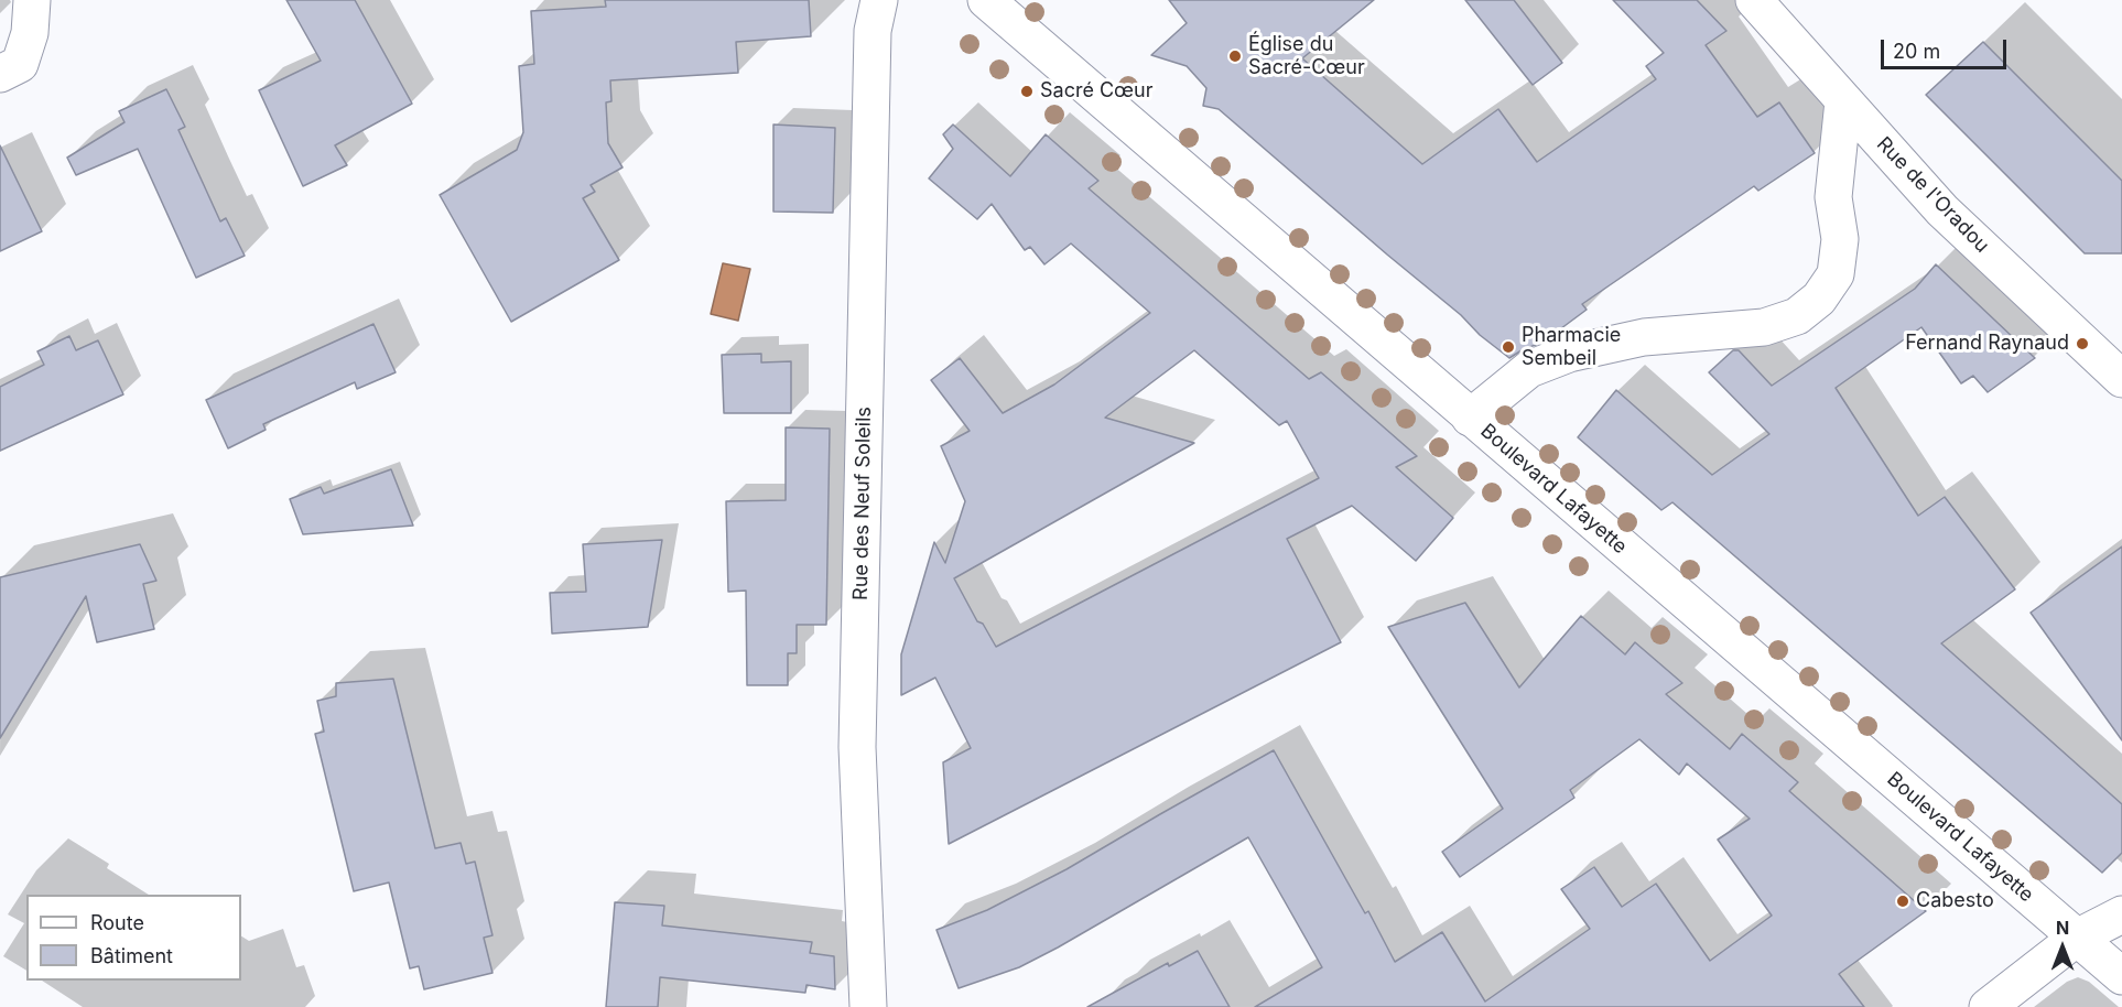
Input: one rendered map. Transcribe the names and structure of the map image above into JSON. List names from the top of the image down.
{
  "streets": {
    "street": ["Rue de l'Oradou", "Boulevard Lafayette", "Rue des Neuf Soleils"]
  },
  "places": [
    "Église du Sacré-Cœur",
    "Sacré Cœur",
    "Fernand Raynaud",
    "Pharmacie Sembeil",
    "Cabesto"
  ],
  "legend": ["Route", "Bâtiment"],
  "scale_bar": "20 m",
  "north": "top"
}
